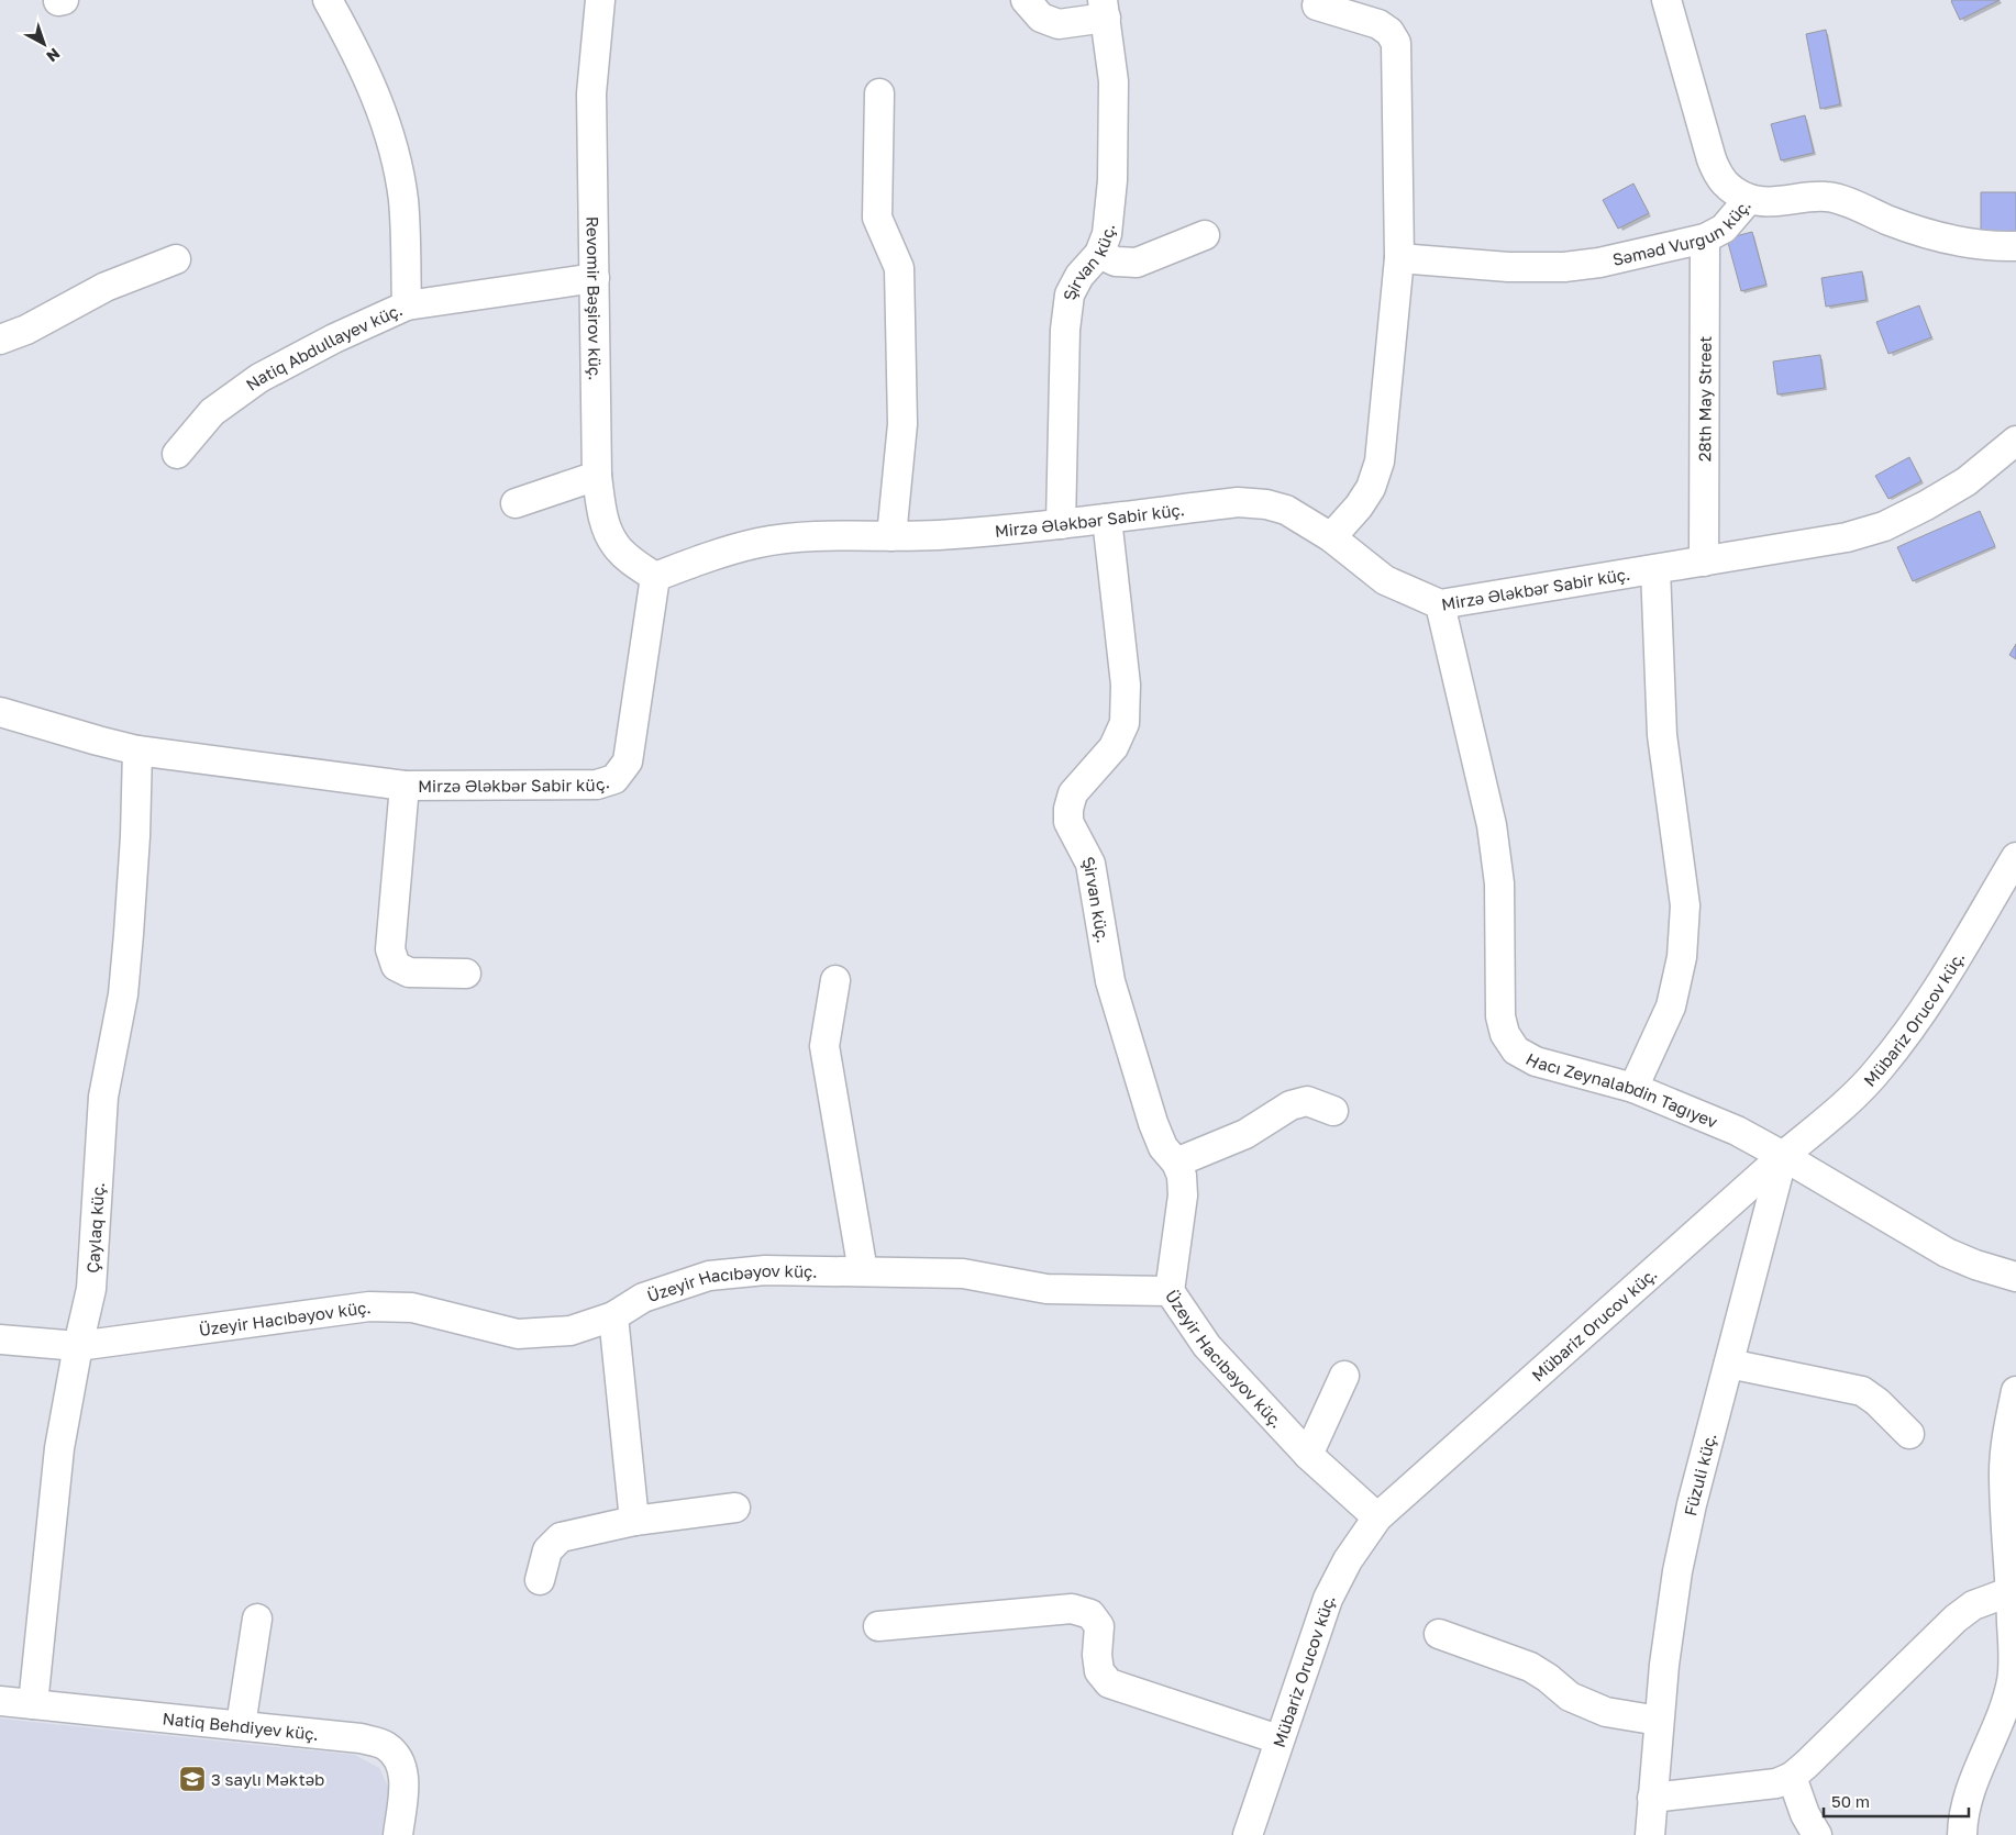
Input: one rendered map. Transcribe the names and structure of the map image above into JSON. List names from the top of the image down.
{
  "streets": {
    "street": [
      "Səməd Vurğun küç.",
      "Şirvan küç.",
      "Revomir Bəşirov küç.",
      "Natiq Abdullayev küç.",
      "28th May Street",
      "Mirzə Ələkbər Sabir küç.",
      "Mübariz Orucov küç.",
      "Hacı Zeynalabdin Tağıyev",
      "Çaylaq küç.",
      "Üzeyir Hacıbəyov küç.",
      "Füzuli küç.",
      "Natiq Behdiyev küç."
    ]
  },
  "crossings": [
    ["Səməd Vurğun küç.", "28th May Street"],
    ["Şirvan küç.", "Mirzə Ələkbər Sabir küç."],
    ["Şirvan küç.", "Üzeyir Hacıbəyov küç."],
    ["Revomir Bəşirov küç.", "Mirzə Ələkbər Sabir küç."],
    ["28th May Street", "Mirzə Ələkbər Sabir küç."],
    ["Mirzə Ələkbər Sabir küç.", "Hacı Zeynalabdin Tağıyev"],
    ["Mirzə Ələkbər Sabir küç.", "Çaylaq küç."],
    ["Mübariz Orucov küç.", "Hacı Zeynalabdin Tağıyev"],
    ["Mübariz Orucov küç.", "Üzeyir Hacıbəyov küç."],
    ["Mübariz Orucov küç.", "Füzuli küç."],
    ["Hacı Zeynalabdin Tağıyev", "Füzuli küç."],
    ["Çaylaq küç.", "Üzeyir Hacıbəyov küç."],
    ["Çaylaq küç.", "Natiq Behdiyev küç."]
  ],
  "places": {
    "school or university": ["3 saylı Məktəb"]
  },
  "scale_bar": "50 m",
  "north": "bottom right"
}
